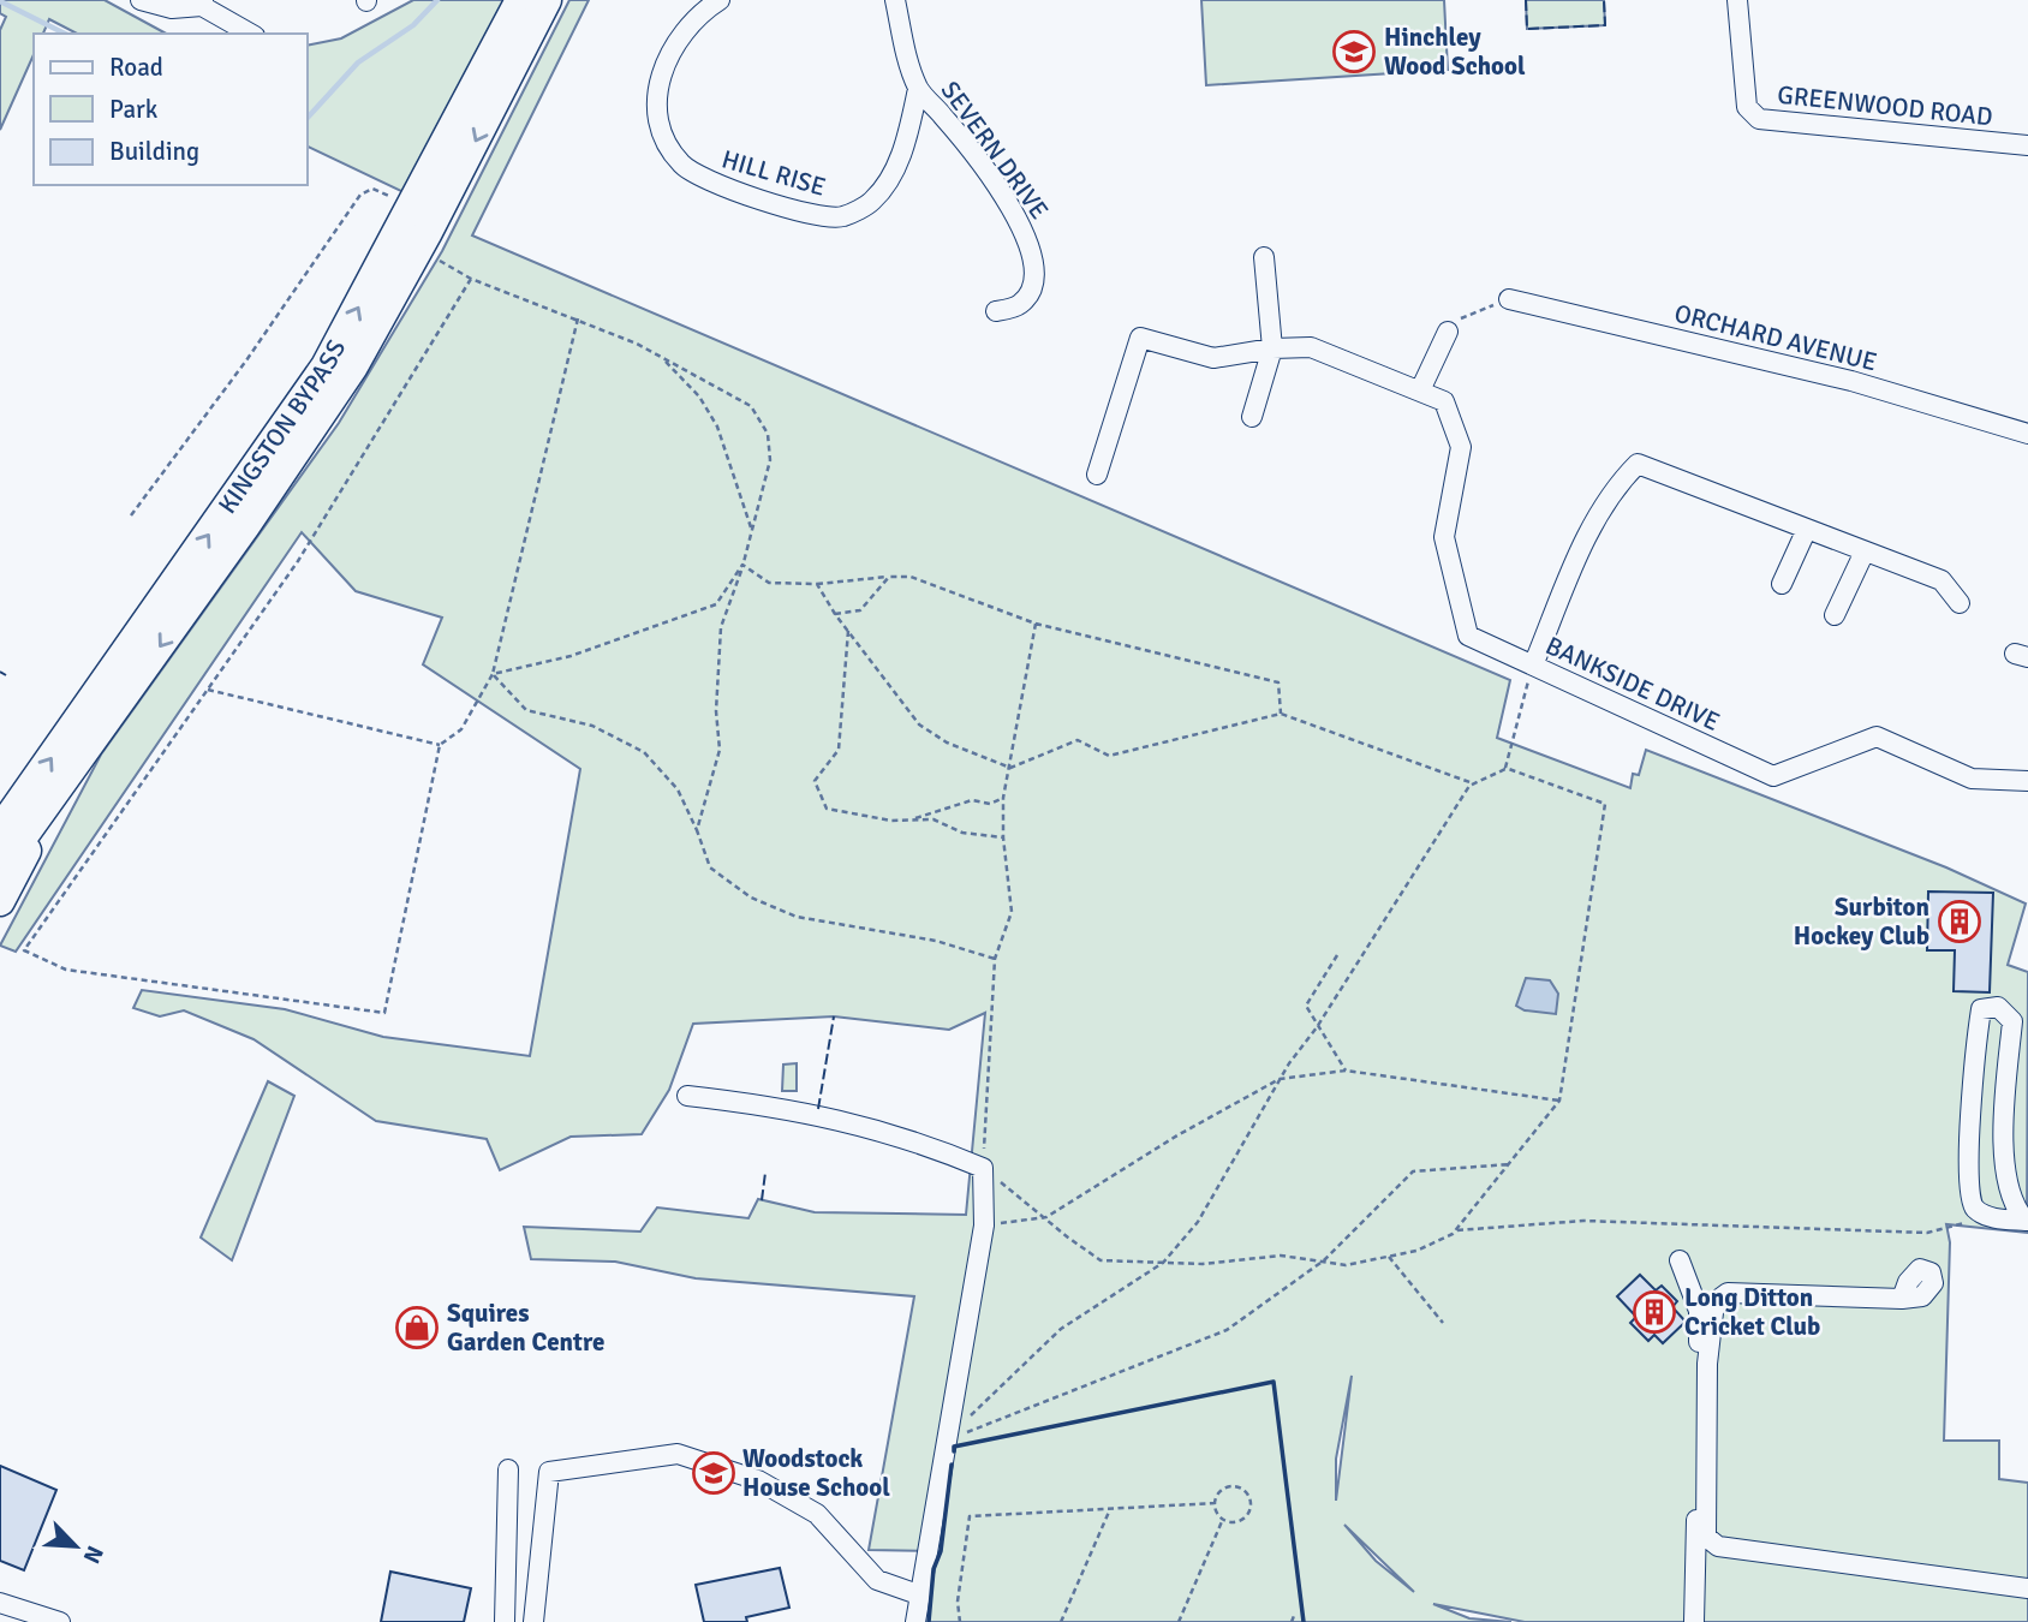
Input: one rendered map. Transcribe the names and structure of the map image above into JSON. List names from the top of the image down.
{
  "streets": {
    "highway": ["KINGSTON BYPASS"],
    "street": [
      "GREENWOOD ROAD",
      "SEVERN DRIVE",
      "HILL RISE",
      "ORCHARD AVENUE",
      "BANKSIDE DRIVE"
    ]
  },
  "crossings": [
    ["SEVERN DRIVE", "HILL RISE"]
  ],
  "places": {
    "school or university": ["Hinchley Wood School", "Woodstock House School"],
    "building": ["Surbiton Hockey Club", "Long Ditton Cricket Club"],
    "shop": ["Squires Garden Centre"]
  },
  "legend": ["Road", "Park", "Building"],
  "north": "bottom right"
}
